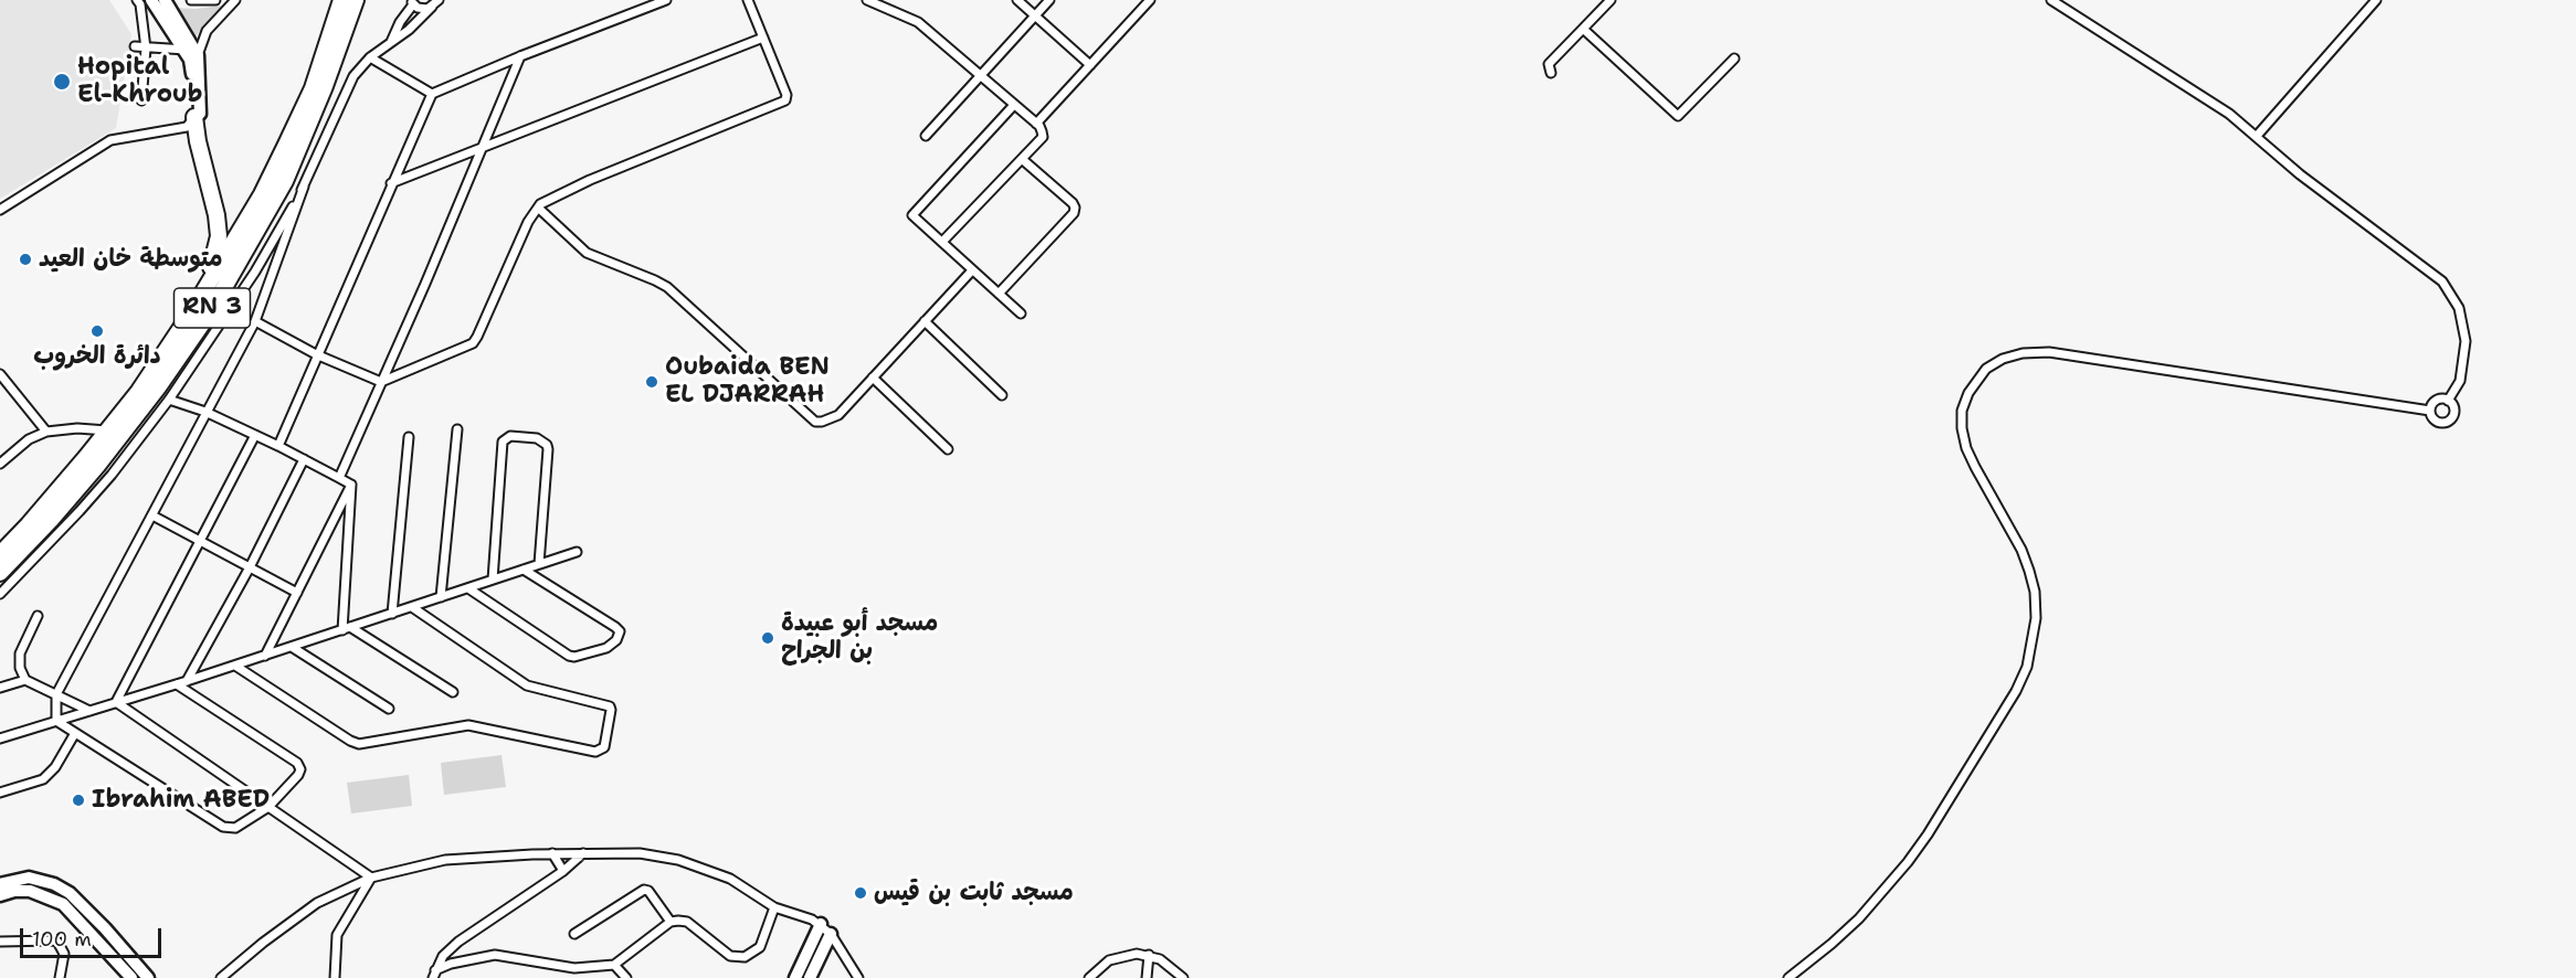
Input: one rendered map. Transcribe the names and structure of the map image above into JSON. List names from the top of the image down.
{
  "streets": {
    "highway": ["RN 3"]
  },
  "places": [
    "Hopital El-Khroub",
    "متوسطة خان العيد",
    "دائرة الخروب",
    "Oubaida BEN EL DJARRAH",
    "مسجد أبو عبيدة بن الجراح",
    "Ibrahim ABED",
    "مسجد ثابت بن قيس"
  ],
  "scale_bar": "100 m"
}
